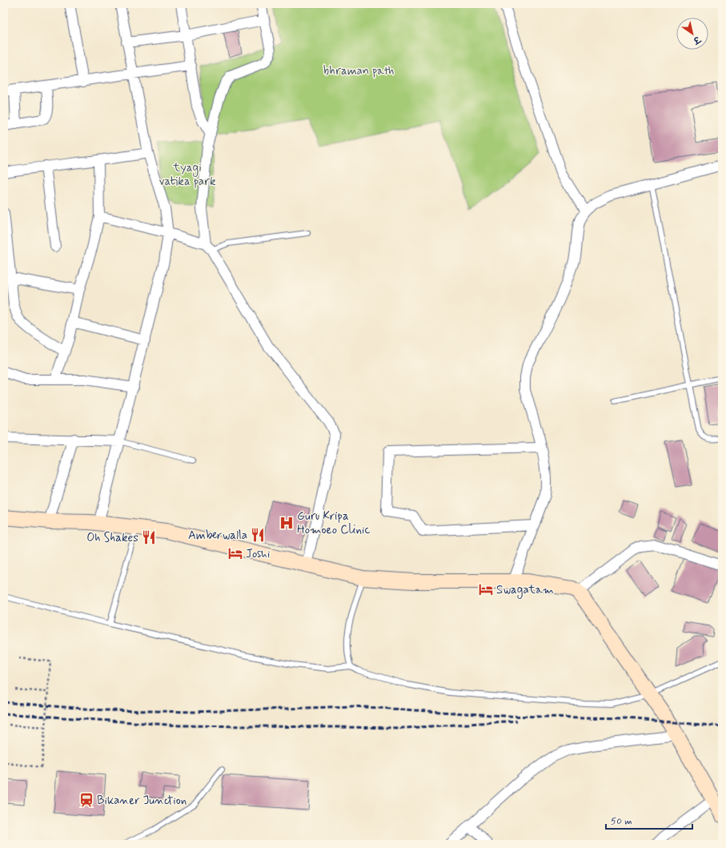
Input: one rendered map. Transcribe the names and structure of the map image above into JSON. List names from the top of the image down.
{
  "parks": ["bhraman path", "tyagi vatika park"],
  "places": {
    "hospital": ["Guru Kripa Homoeo Clinic"],
    "restaurant": ["Amberwalla", "Oh Shakes"],
    "hotel": ["Joshi", "Swagatam"],
    "station": ["Bikaner Junction"]
  },
  "scale_bar": "50 m",
  "north": "bottom right"
}
